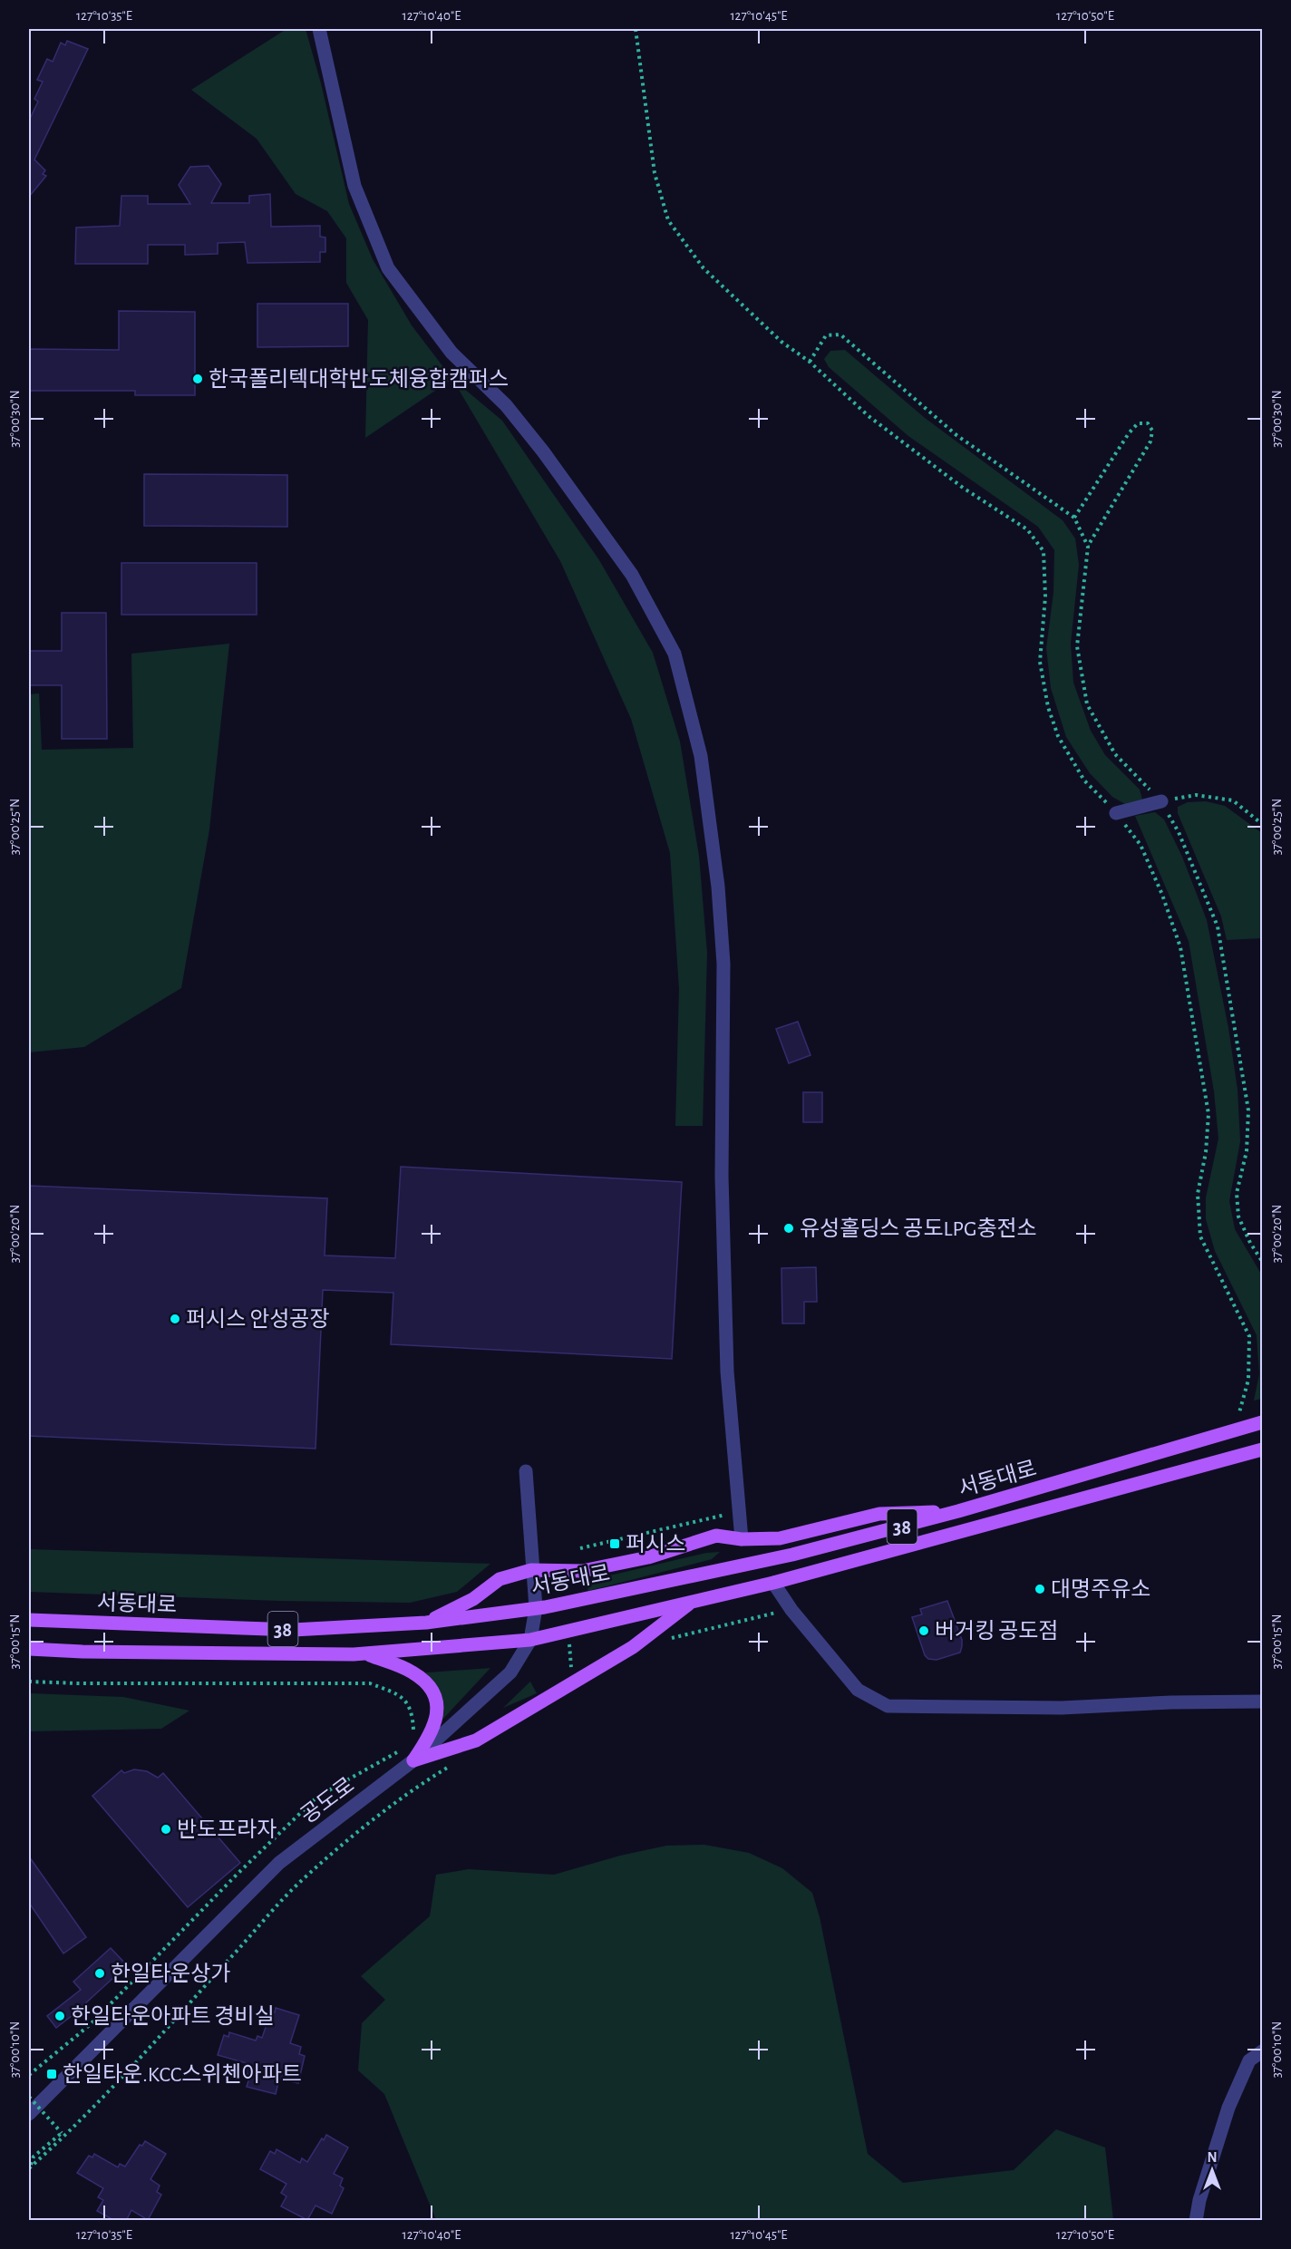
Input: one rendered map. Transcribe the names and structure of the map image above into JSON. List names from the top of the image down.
{
  "streets": {
    "main road": ["서동대로", "38"],
    "street": ["공도로"]
  },
  "crossings": [
    ["서동대로", "공도로"]
  ],
  "places": {
    "other": [
      "한국폴리텍대학반도체융합캠퍼스",
      "유성홀딩스 공도LPG충전소",
      "퍼시스 안성공장",
      "대명주유소",
      "버거킹 공도점",
      "반도프라자",
      "한일타운상가",
      "한일타운아파트 경비실"
    ],
    "transit": ["퍼시스", "한일타운.KCC스위첸아파트"]
  },
  "north": "top",
  "coordinates": [
    "127°10'35\"E",
    "127°10'40\"E",
    "127°10'45\"E",
    "127°10'50\"E",
    "37°00'30\"N",
    "37°00'25\"N",
    "37°00'20\"N",
    "37°00'15\"N",
    "37°00'10\"N"
  ]
}
